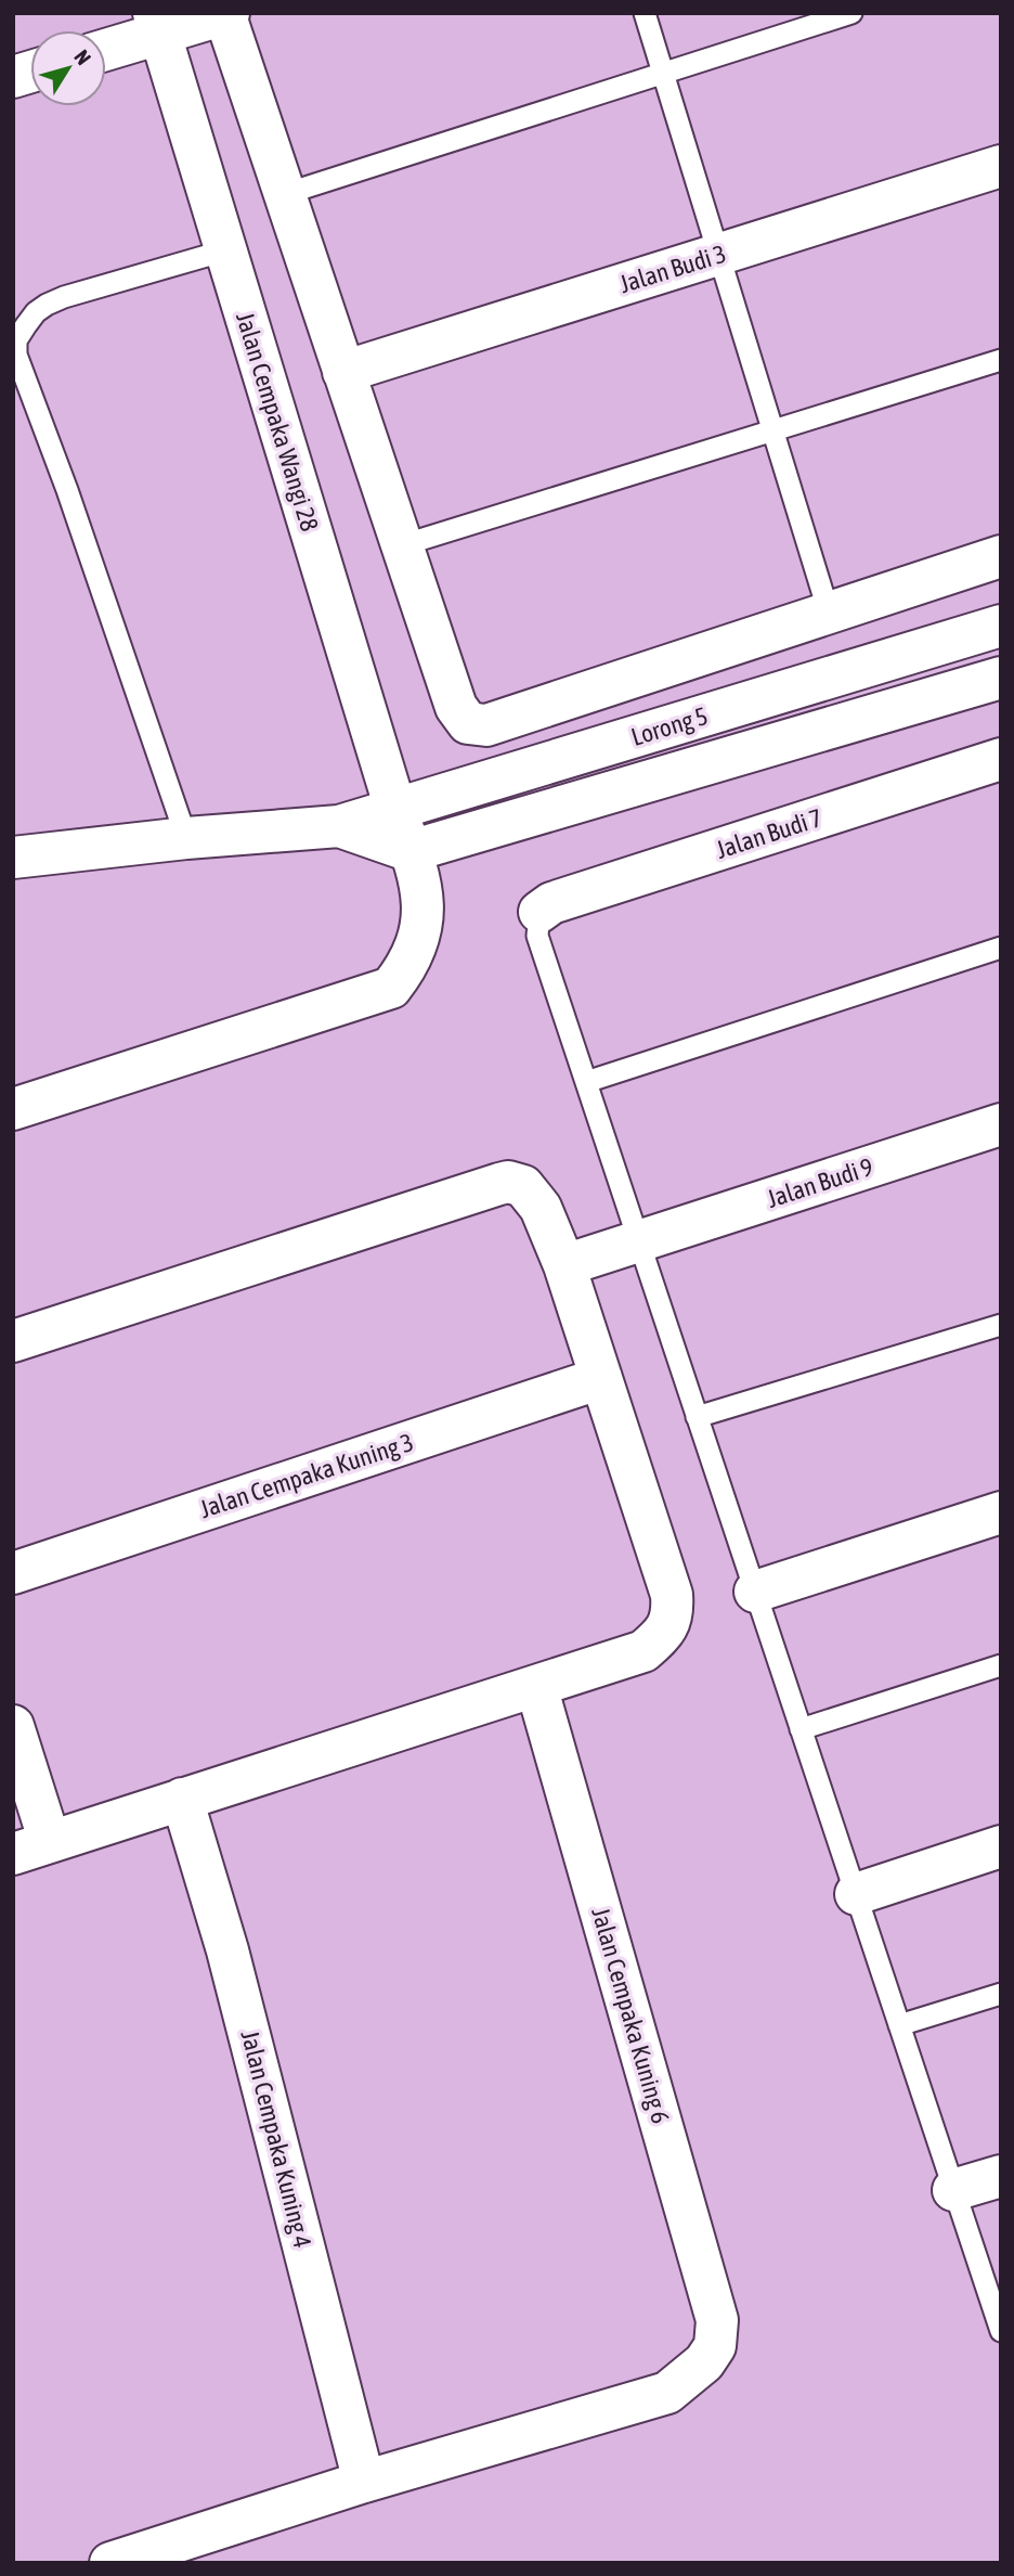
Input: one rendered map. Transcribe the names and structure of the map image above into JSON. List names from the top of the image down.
{
  "streets": {
    "street": [
      "Jalan Budi 3",
      "Jalan Cempaka Wangi 28",
      "Lorong 5",
      "Jalan Budi 7",
      "Jalan Budi 9",
      "Jalan Cempaka Kuning 3",
      "Jalan Cempaka Kuning 6",
      "Jalan Cempaka Kuning 4"
    ]
  },
  "crossings": [
    ["Jalan Cempaka Wangi 28", "Lorong 5"],
    ["Jalan Cempaka Kuning 6", "Jalan Cempaka Kuning 4"]
  ],
  "north": "top right"
}
